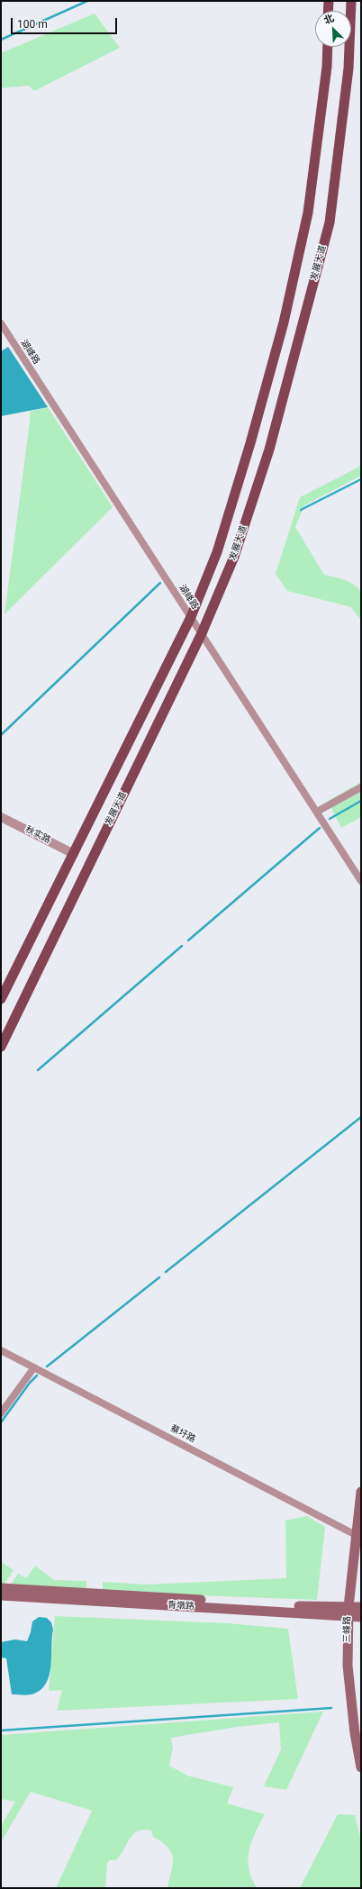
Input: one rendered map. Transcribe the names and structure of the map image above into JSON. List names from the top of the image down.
{
  "streets": {
    "main road": ["发展大道", "青墩路", "三峰路"],
    "street": ["湖峰路", "秋实路", "蔡圩路"]
  },
  "crossings": [
    ["发展大道", "湖峰路"],
    ["发展大道", "秋实路"],
    ["蔡圩路", "三峰路"],
    ["青墩路", "三峰路"]
  ],
  "scale_bar": "100 m",
  "north": "top left"
}
